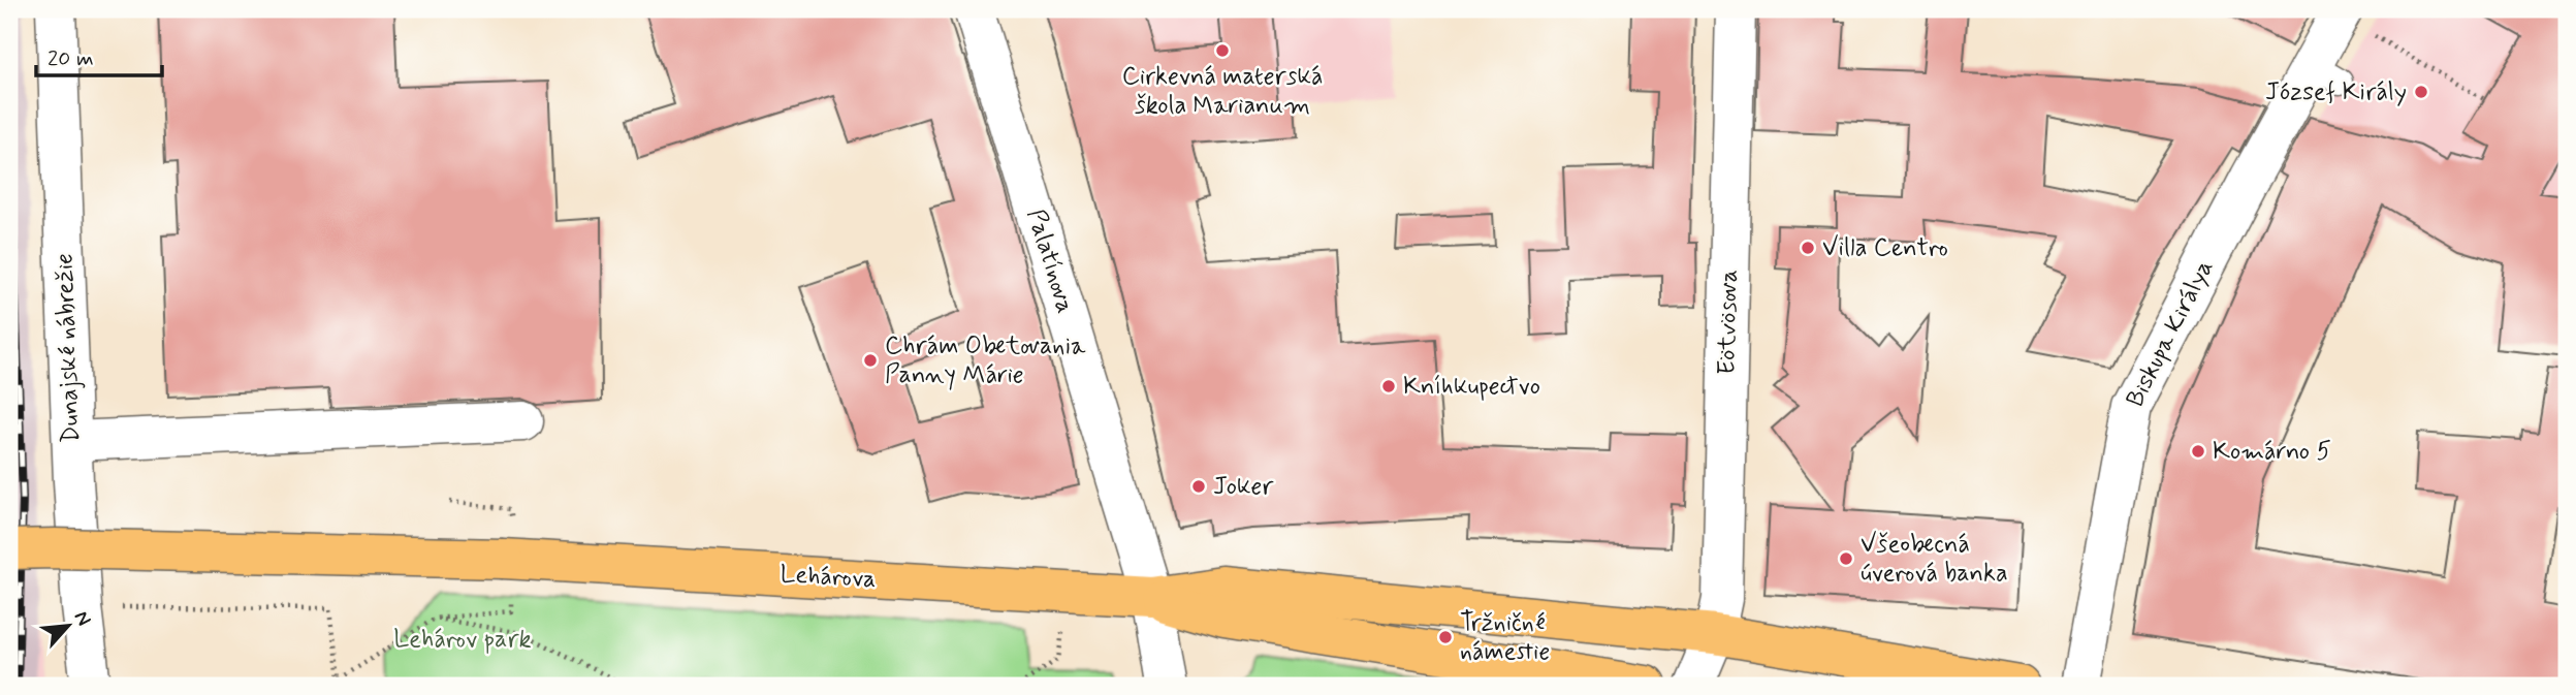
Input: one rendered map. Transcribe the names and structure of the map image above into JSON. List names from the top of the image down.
{
  "streets": {
    "main road": ["Lehárova"],
    "street": [
      "Palatínova",
      "Eötvösova",
      "Biskupa Királya",
      "Dunajské nábrežie"
    ]
  },
  "crossings": [
    ["Palatínova", "Lehárova"]
  ],
  "parks": ["Lehárov park"],
  "places": [
    "Cirkevná materská škola Marianum",
    "József Király",
    "Villa Centro",
    "Chrám Obetovania Panny Márie",
    "Kníhkupectvo",
    "Komárno 5",
    "Joker",
    "Všeobecná úverová banka",
    "Tržničné námestie"
  ],
  "scale_bar": "20 m",
  "north": "top right"
}
